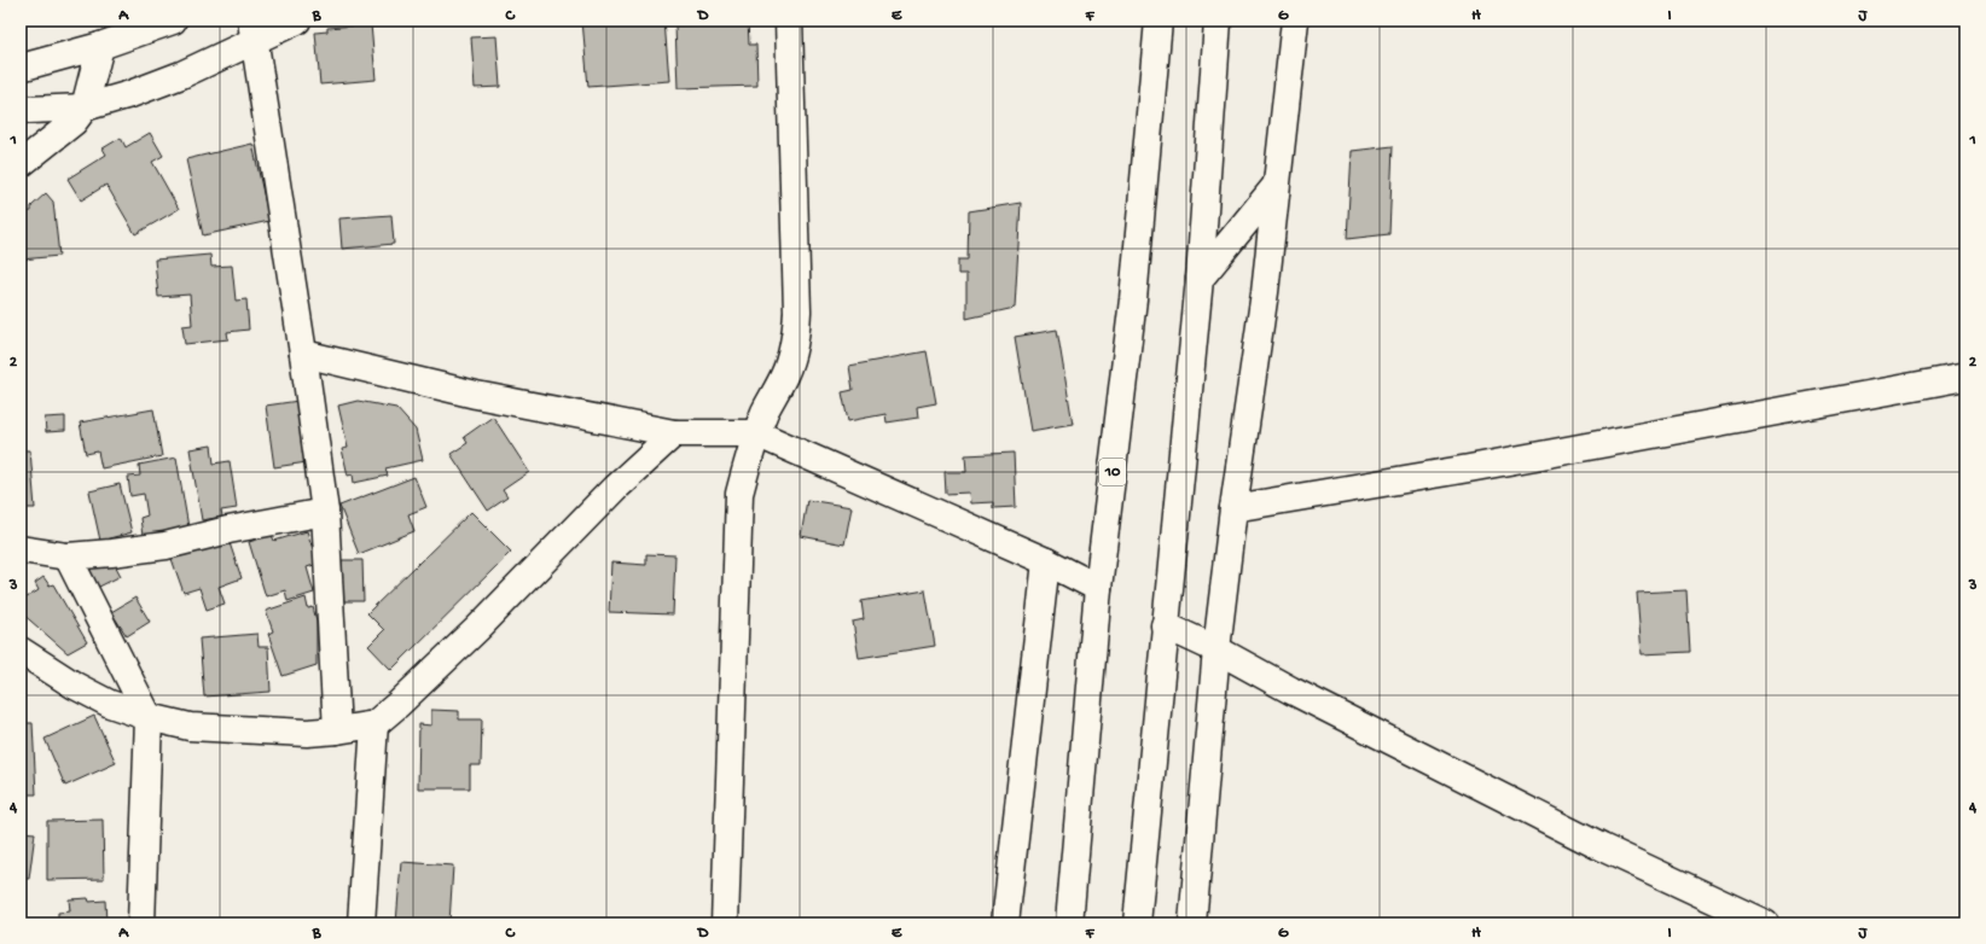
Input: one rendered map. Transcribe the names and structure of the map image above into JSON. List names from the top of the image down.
{
  "streets": {
    "main road": ["10"]
  },
  "grid": {
    "columns": [
      "A",
      "B",
      "C",
      "D",
      "E",
      "F",
      "G",
      "H",
      "I",
      "J"
    ],
    "rows": [
      "1",
      "2",
      "3",
      "4"
    ]
  }
}
